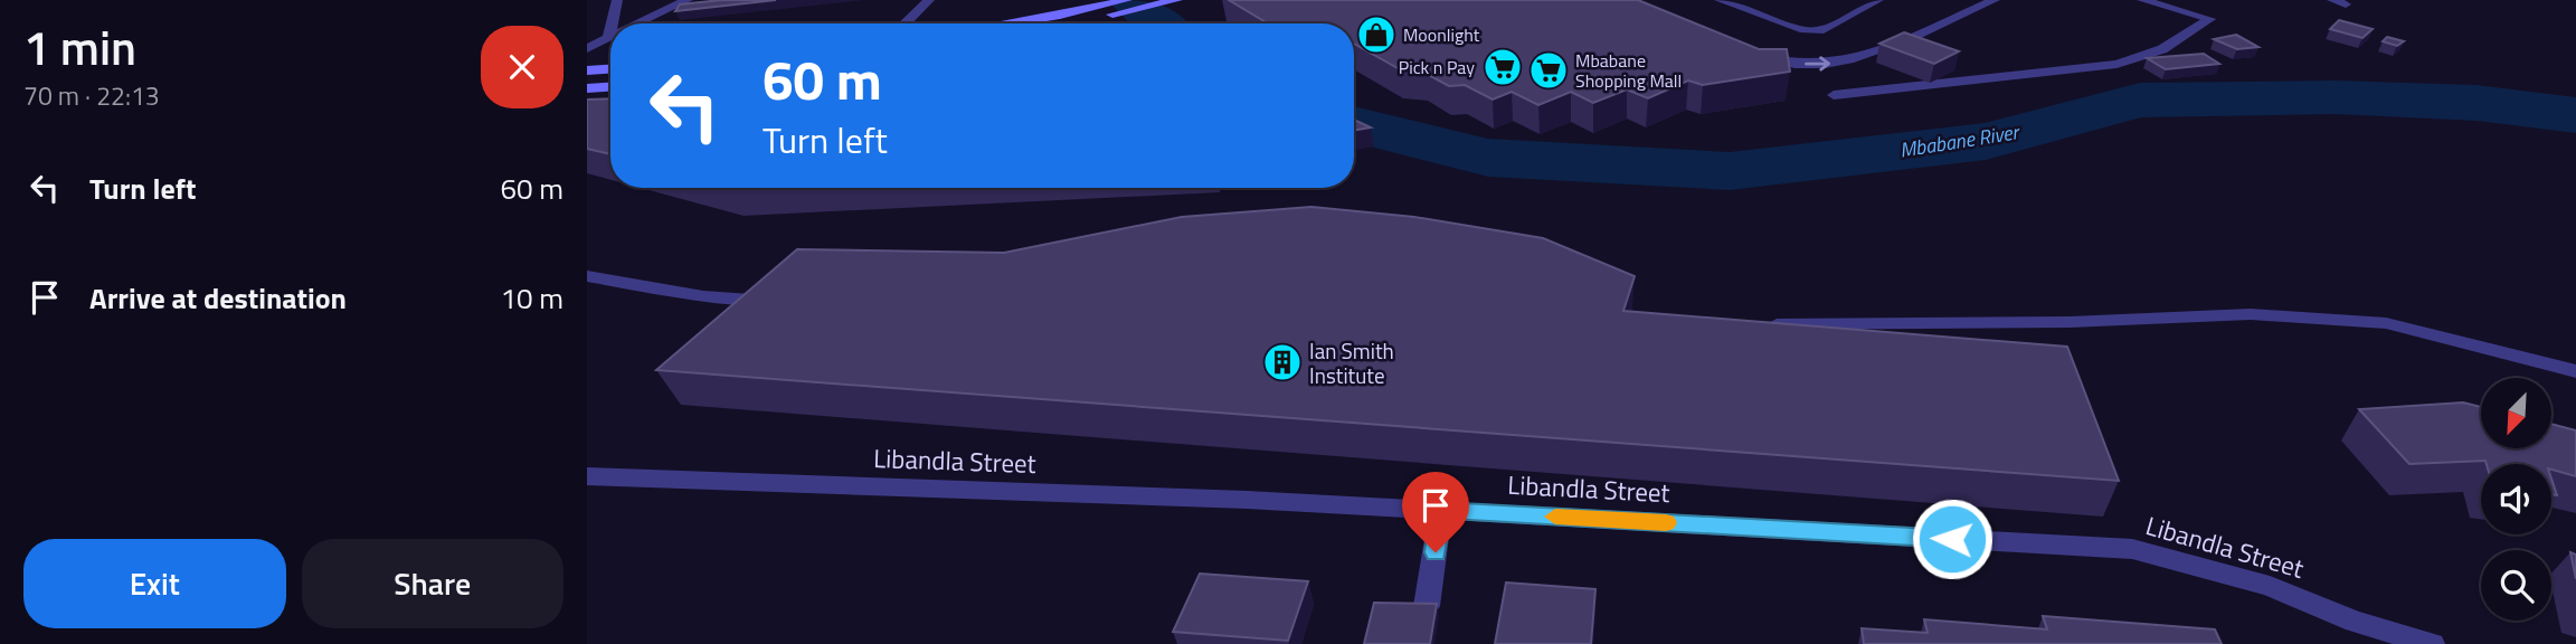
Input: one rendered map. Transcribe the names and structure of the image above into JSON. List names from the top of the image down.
{
  "streets": {
    "street": ["Libandla Street"]
  },
  "water": ["Mbabane River"],
  "places": {
    "shop": ["Moonlight"],
    "supermarket": ["Pick n Pay", "Mbabane Shopping Mall"],
    "building": ["Ian Smith Institute"]
  },
  "north": "bottom left",
  "page": {
    "heading": ["1 min", "70 m · 22:13"],
    "turn": ["60 m", "Turn left"],
    "list": [
      {
        "name": "Turn left",
        "value": "60 m"
      },
      {
        "name": "Arrive at destination",
        "value": "10 m"
      }
    ],
    "buttons": ["Exit", "Share"]
  }
}
